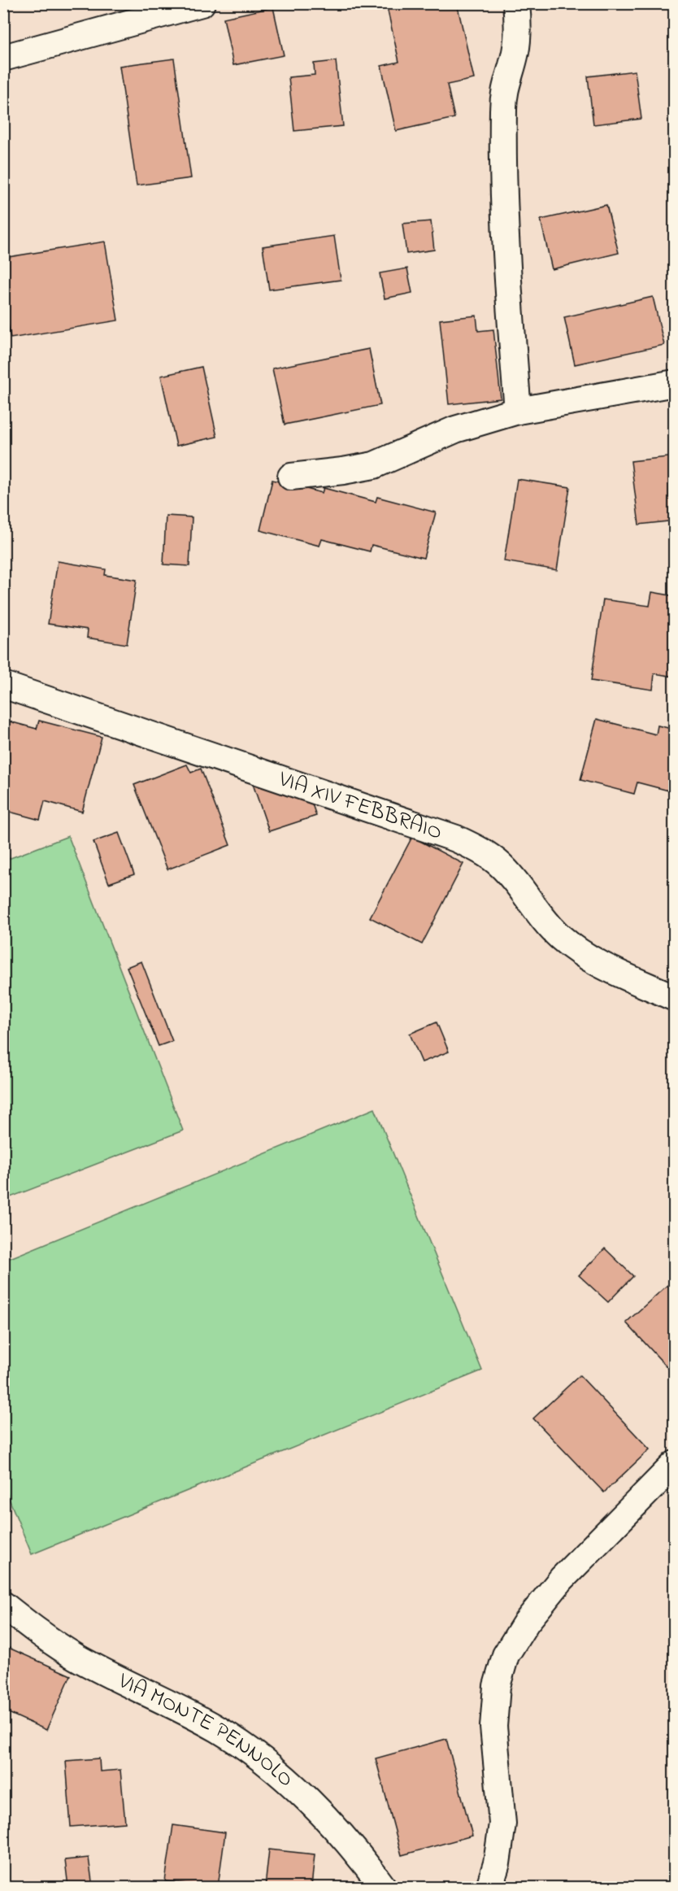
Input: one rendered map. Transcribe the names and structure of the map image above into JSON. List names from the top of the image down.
{
  "streets": {
    "street": ["VIA XIV FEBBRAIO", "VIA MONTE PENNOLO"]
  }
}
